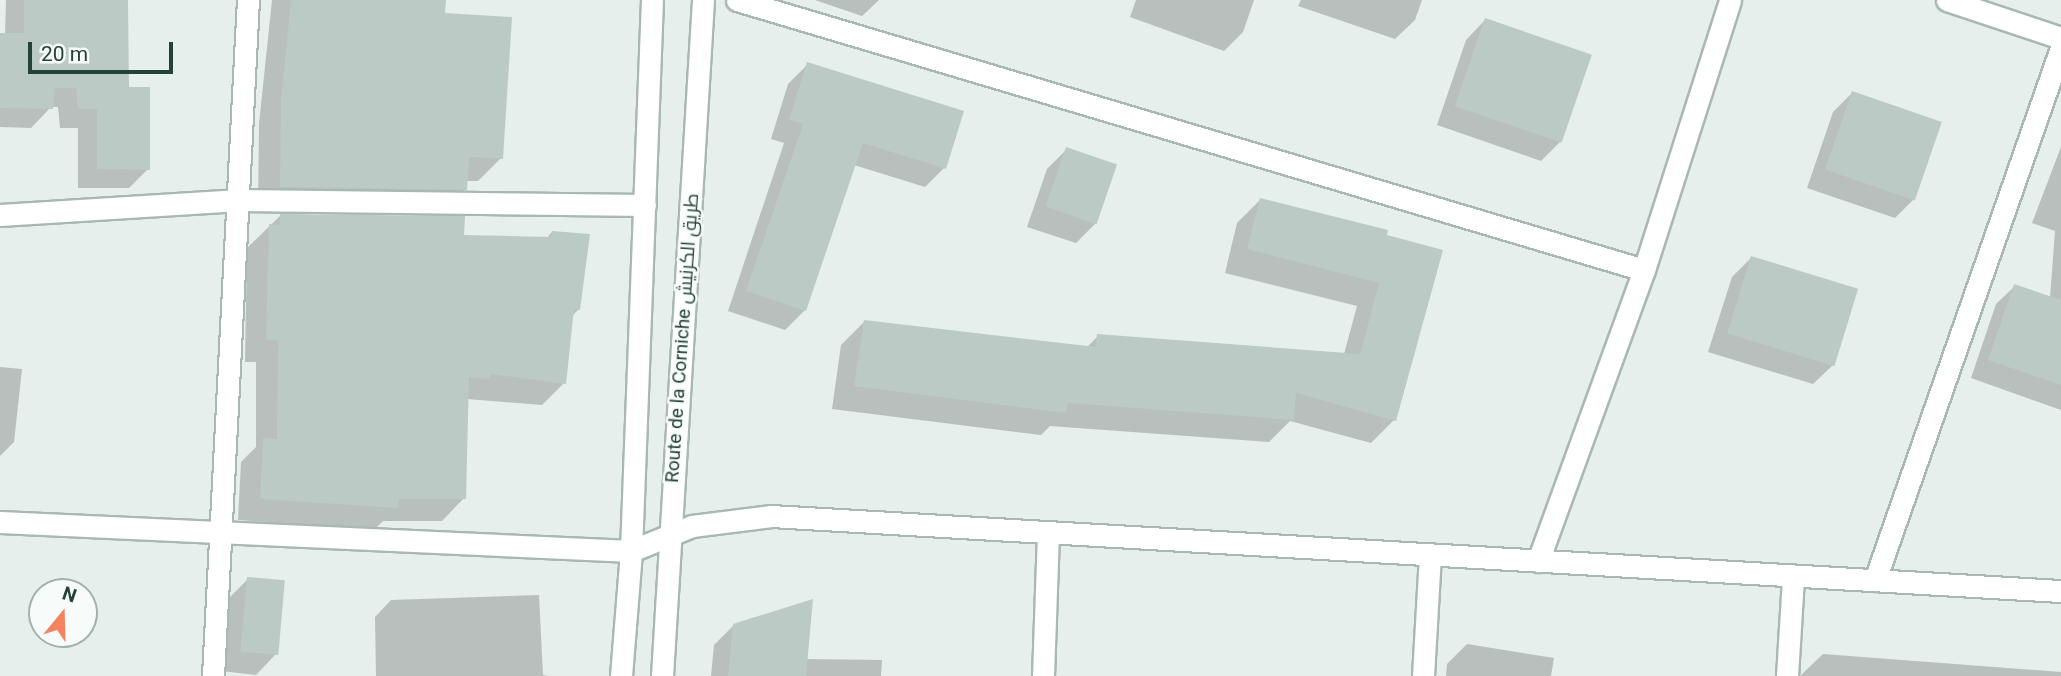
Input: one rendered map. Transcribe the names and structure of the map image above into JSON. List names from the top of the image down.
{
  "streets": {
    "street": ["Route de la Corniche طريق الكرنيش"]
  },
  "scale_bar": "20 m",
  "north": "top"
}
